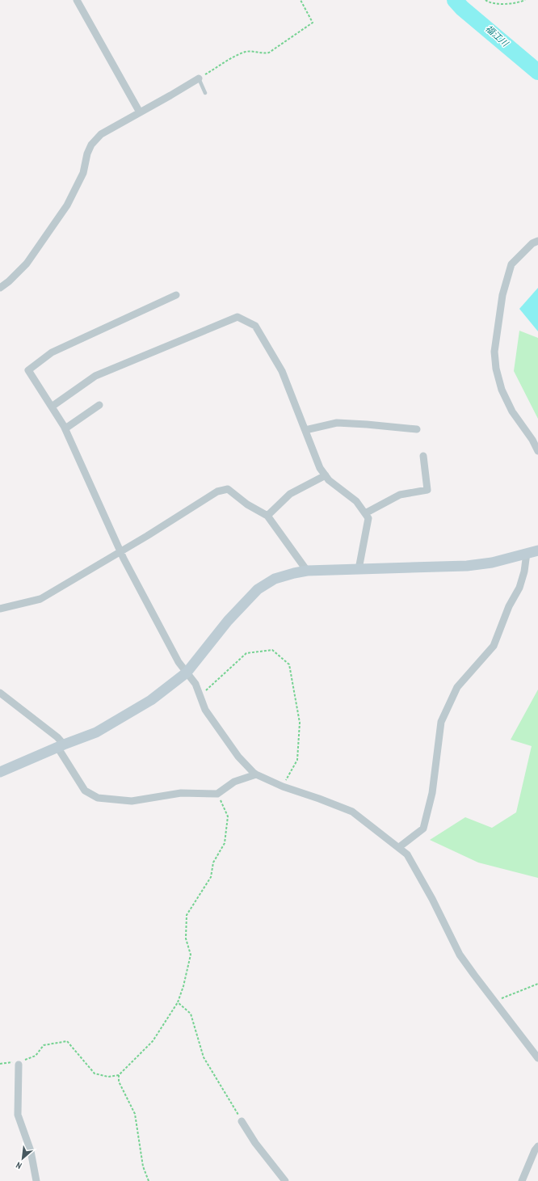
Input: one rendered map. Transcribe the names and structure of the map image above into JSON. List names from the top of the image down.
{
  "water": ["福江川"],
  "north": "bottom left"
}
